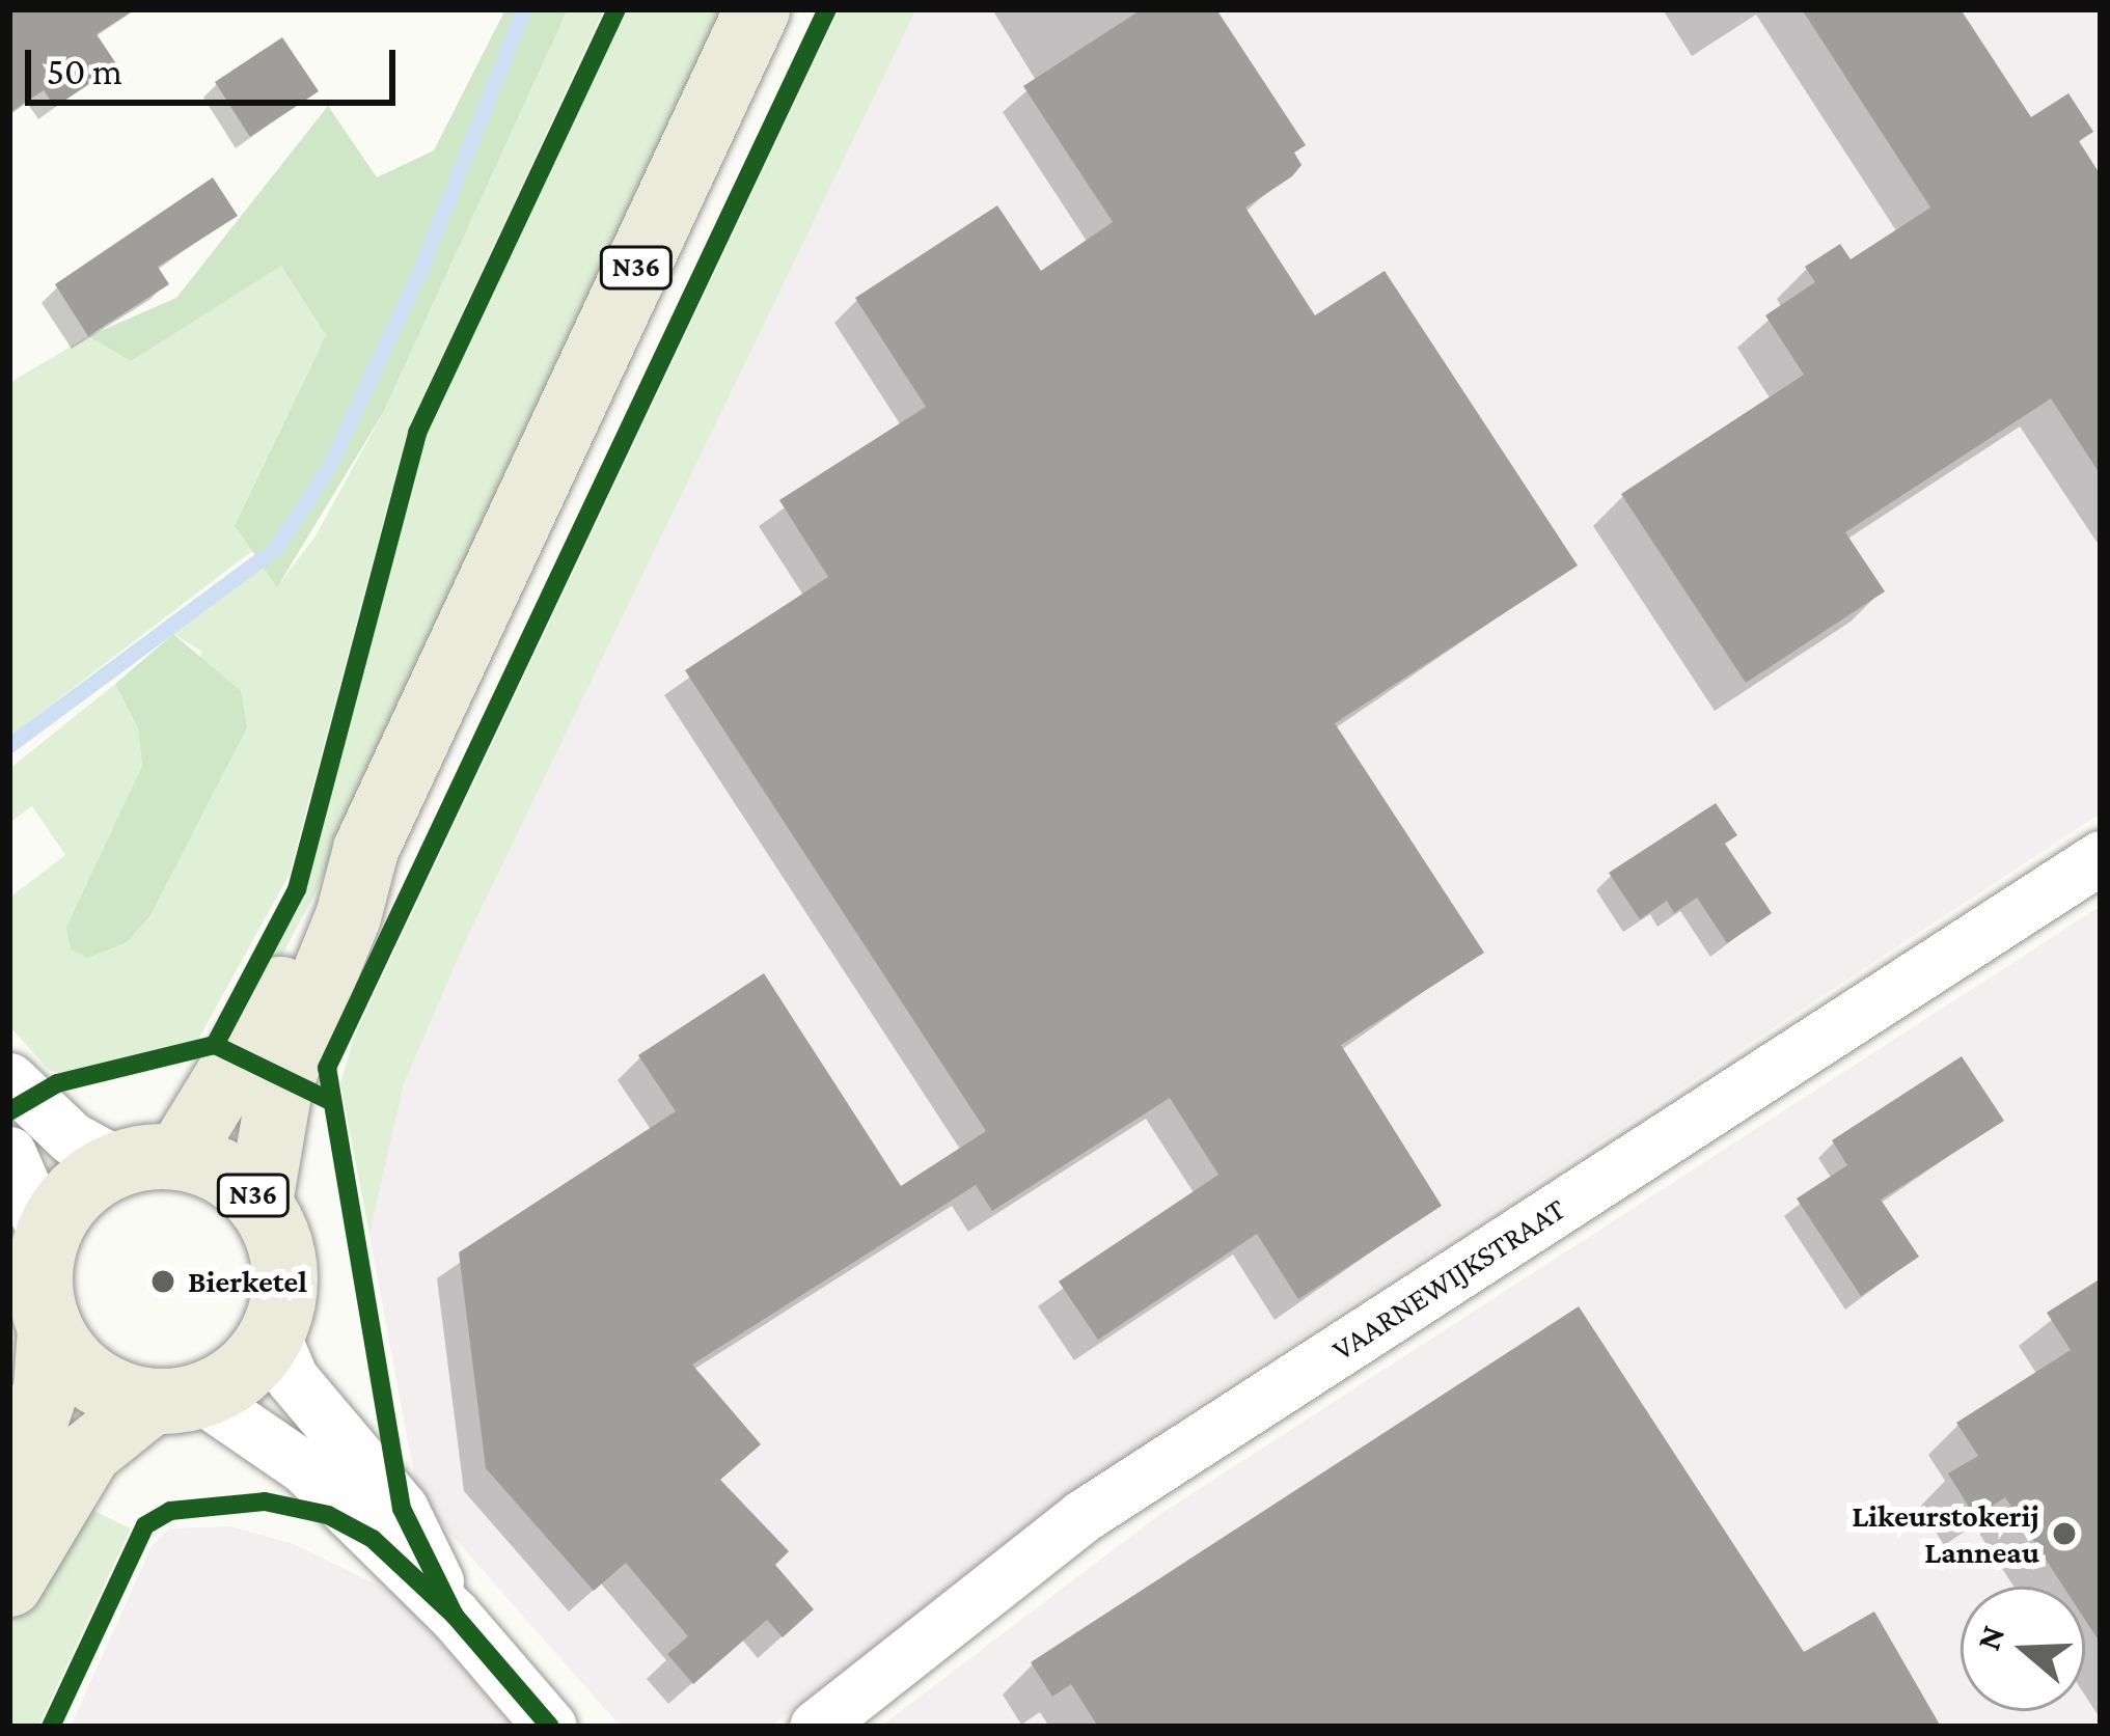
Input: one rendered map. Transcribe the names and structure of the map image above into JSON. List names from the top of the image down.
{
  "streets": {
    "main road": ["N36"],
    "street": ["VAARNEWIJKSTRAAT"]
  },
  "places": ["Bierketel", "Likeurstokerij Lanneau"],
  "scale_bar": "50 m",
  "north": "left"
}
